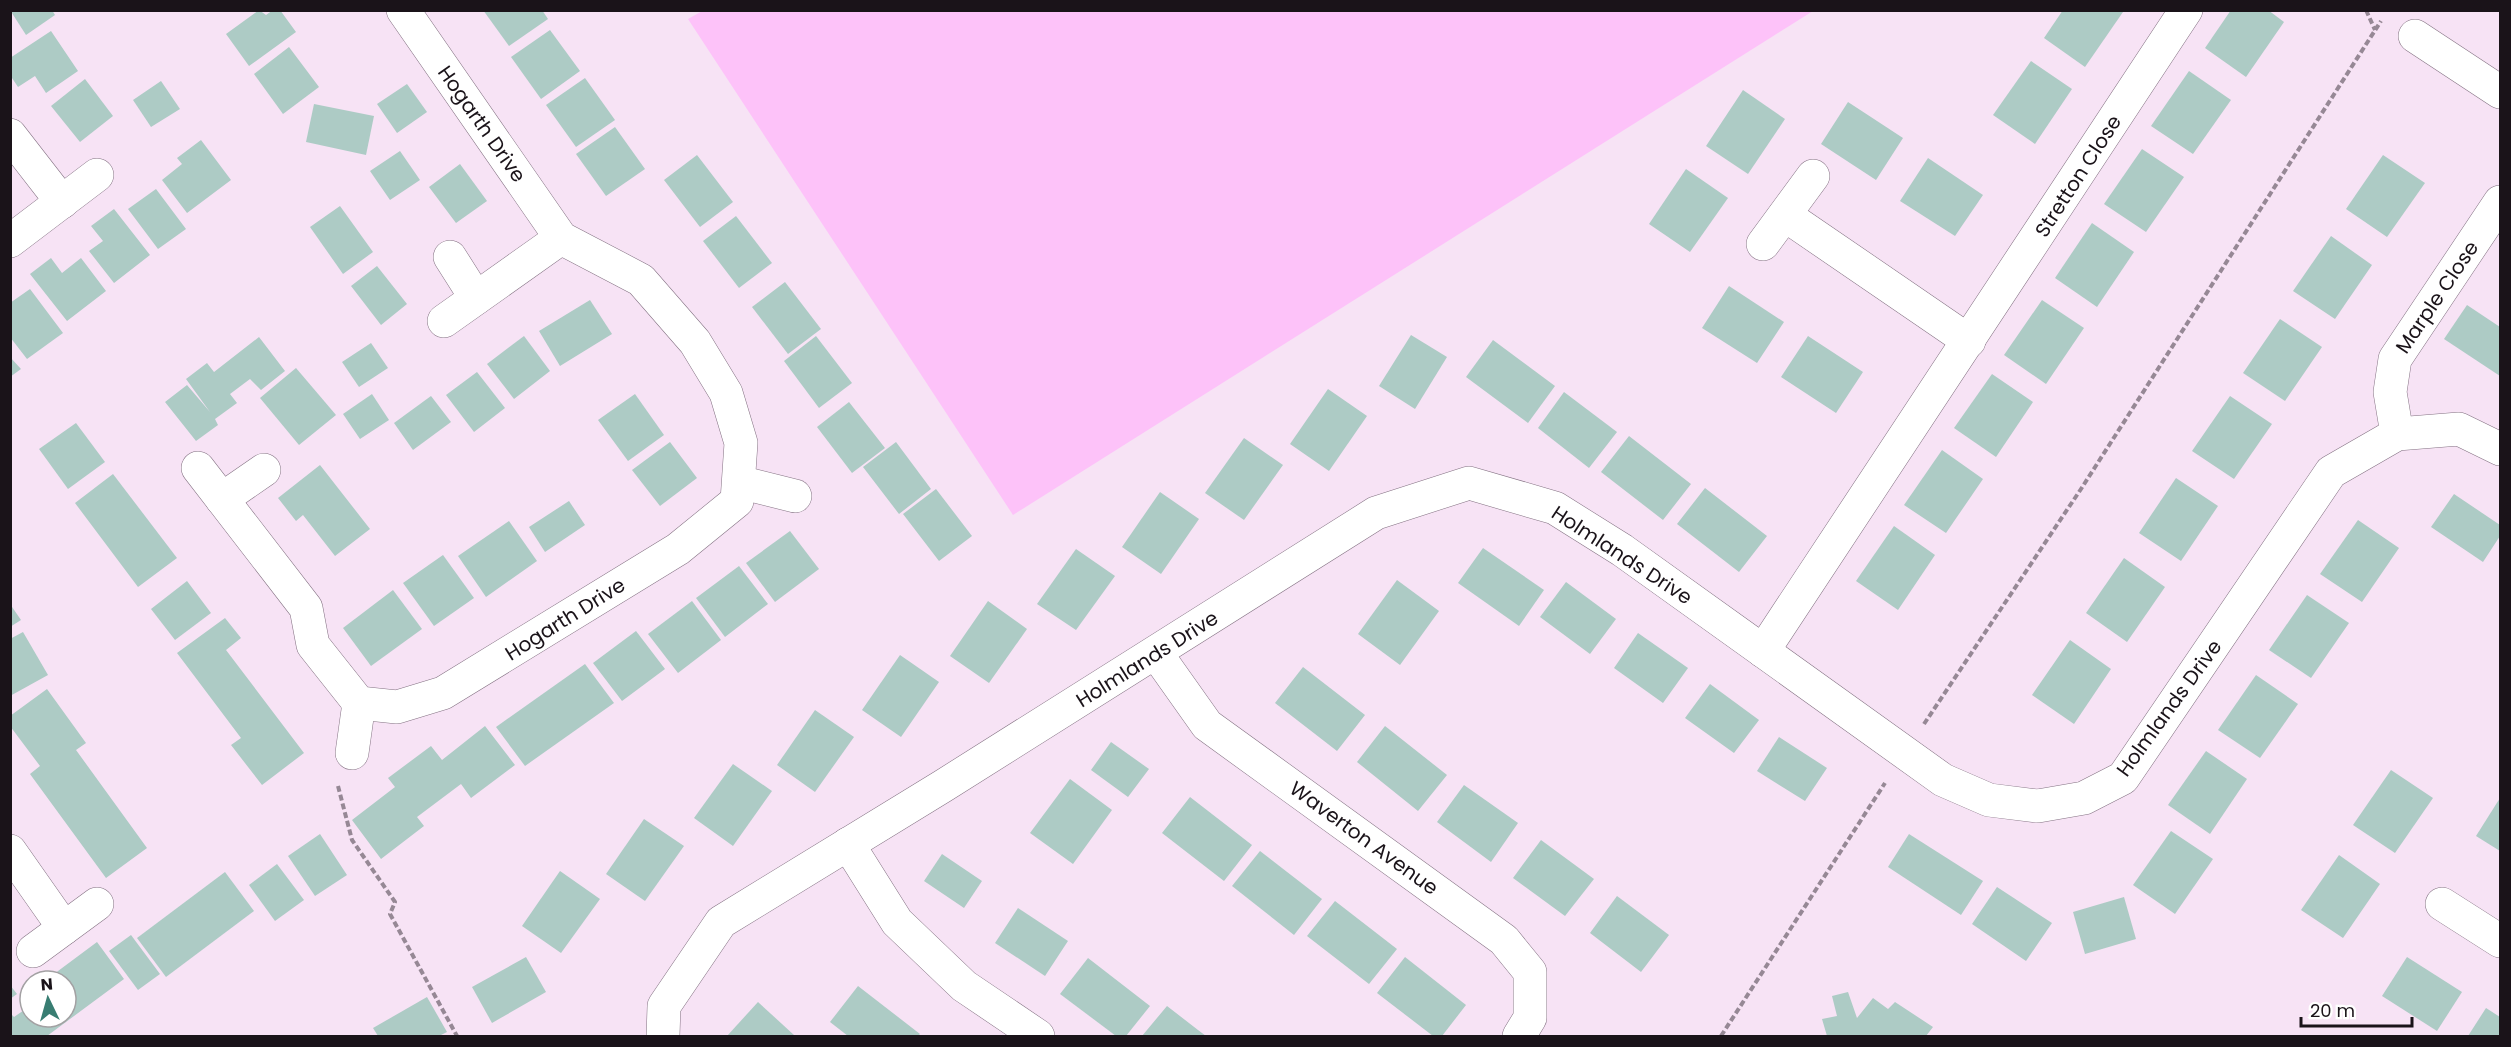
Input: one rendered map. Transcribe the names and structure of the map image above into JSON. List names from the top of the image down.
{
  "streets": {
    "street": [
      "Hogarth Drive",
      "Stretton Close",
      "Marple Close",
      "Holmlands Drive",
      "Waverton Avenue"
    ]
  },
  "crossings": [
    ["Stretton Close", "Holmlands Drive"],
    ["Marple Close", "Holmlands Drive"],
    ["Holmlands Drive", "Waverton Avenue"]
  ],
  "scale_bar": "20 m",
  "north": "top"
}
